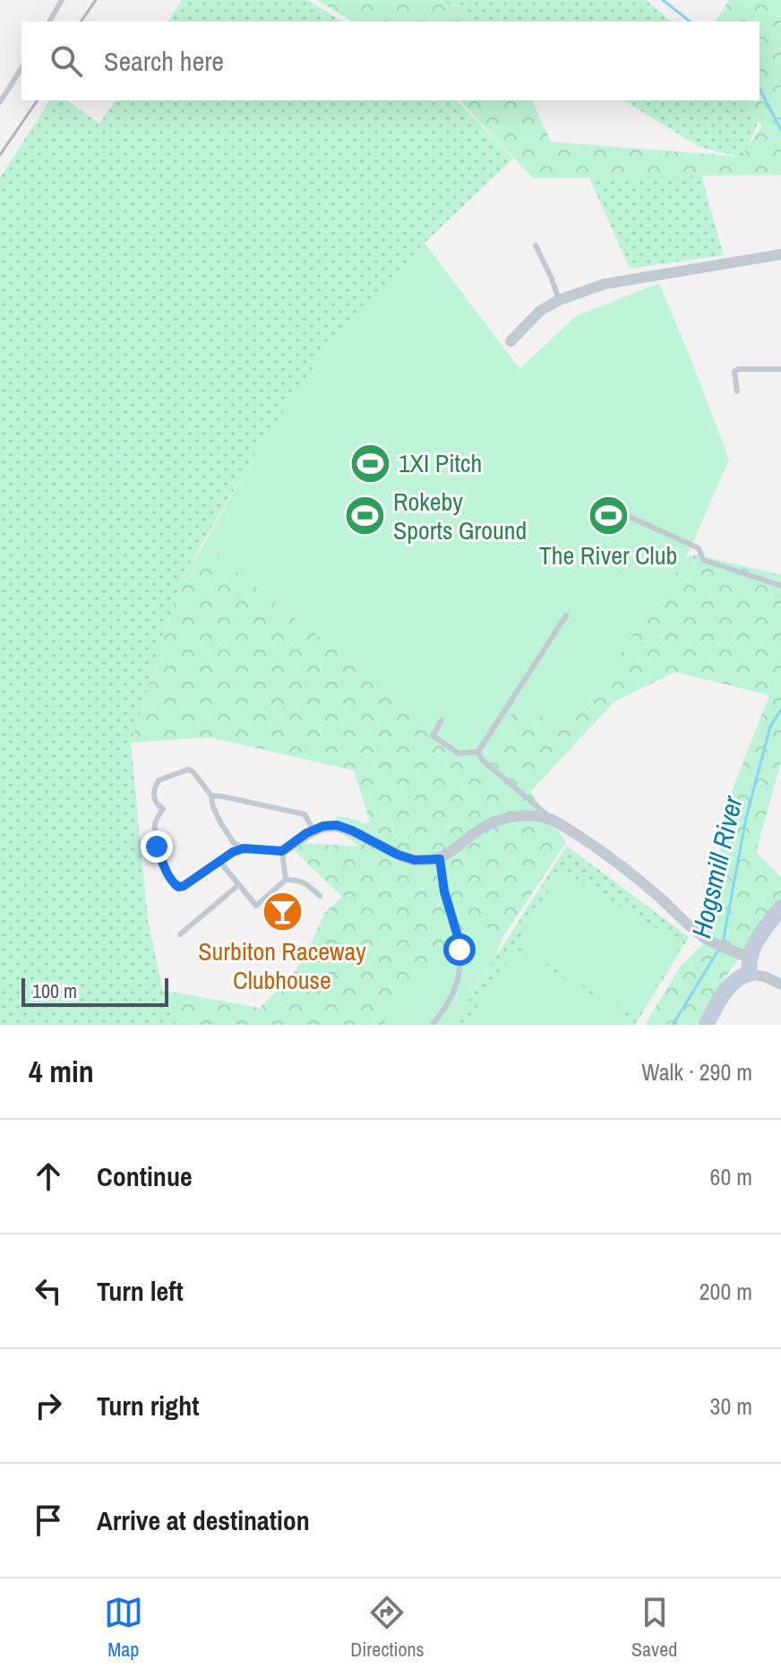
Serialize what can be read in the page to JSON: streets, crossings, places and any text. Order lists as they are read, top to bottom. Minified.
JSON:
{"water":["Hogsmill River"],"places":{"sports":["1XI Pitch","Rokeby Sports Ground","The River Club"],"bar":["Surbiton Raceway Clubhouse"]},"scale_bar":"100 m","page":{"search":"Search here","scale":"100 m","heading":["4 min","Walk · 290 m"],"list":[["Continue","60 m"],["Turn left","200 m"],["Turn right","30 m"],"Arrive at destination"],"nav":["Map","Directions","Saved"]}}
